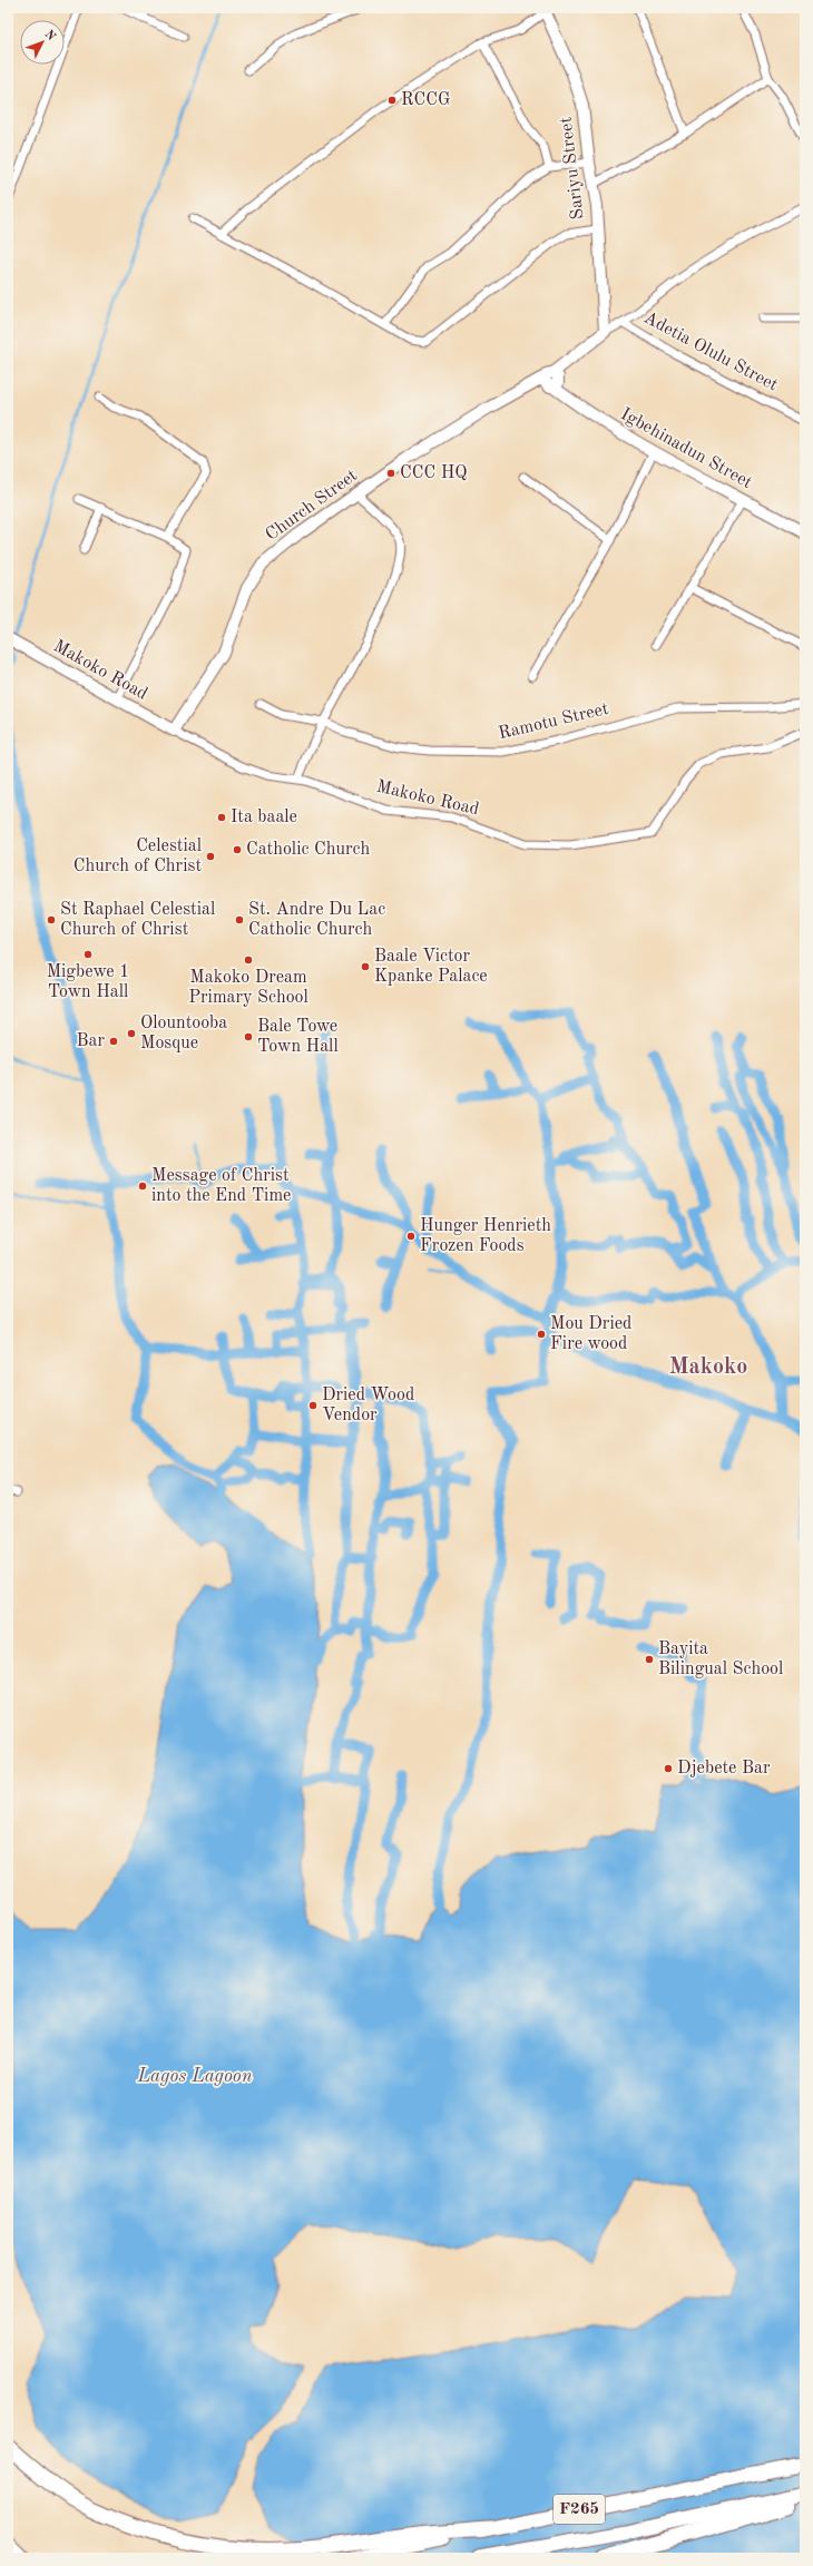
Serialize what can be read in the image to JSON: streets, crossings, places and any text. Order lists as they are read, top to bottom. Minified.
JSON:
{"streets":{"highway":["F265"],"street":["Sariyu Street","Adetia Olulu Street","Igbehinadun Street","Church Street","Makoko Road","Ramotu Street"]},"crossings":[["Sariyu Street","Church Street"],["Igbehinadun Street","Church Street"],["Church Street","Makoko Road"]],"districts":["Makoko"],"water":["Lagos Lagoon"],"places":["RCCG","CCC HQ","Ita baale","Catholic Church","Celestial Church of Christ","St Raphael Celestial Church of Christ","St. Andre Du Lac Catholic Church","Migbewe 1 Town Hall","Makoko Dream Primary School","Baale Victor Kpanke Palace","Olountooba Mosque","Bale Towe Town Hall","Bar","Message of Christ into the End Time","Hunger Henrieth Frozen Foods","Mou Dried Fire wood","Dried Wood Vendor","Bayita Bilingual School","Djebete Bar"],"north":"top right"}
